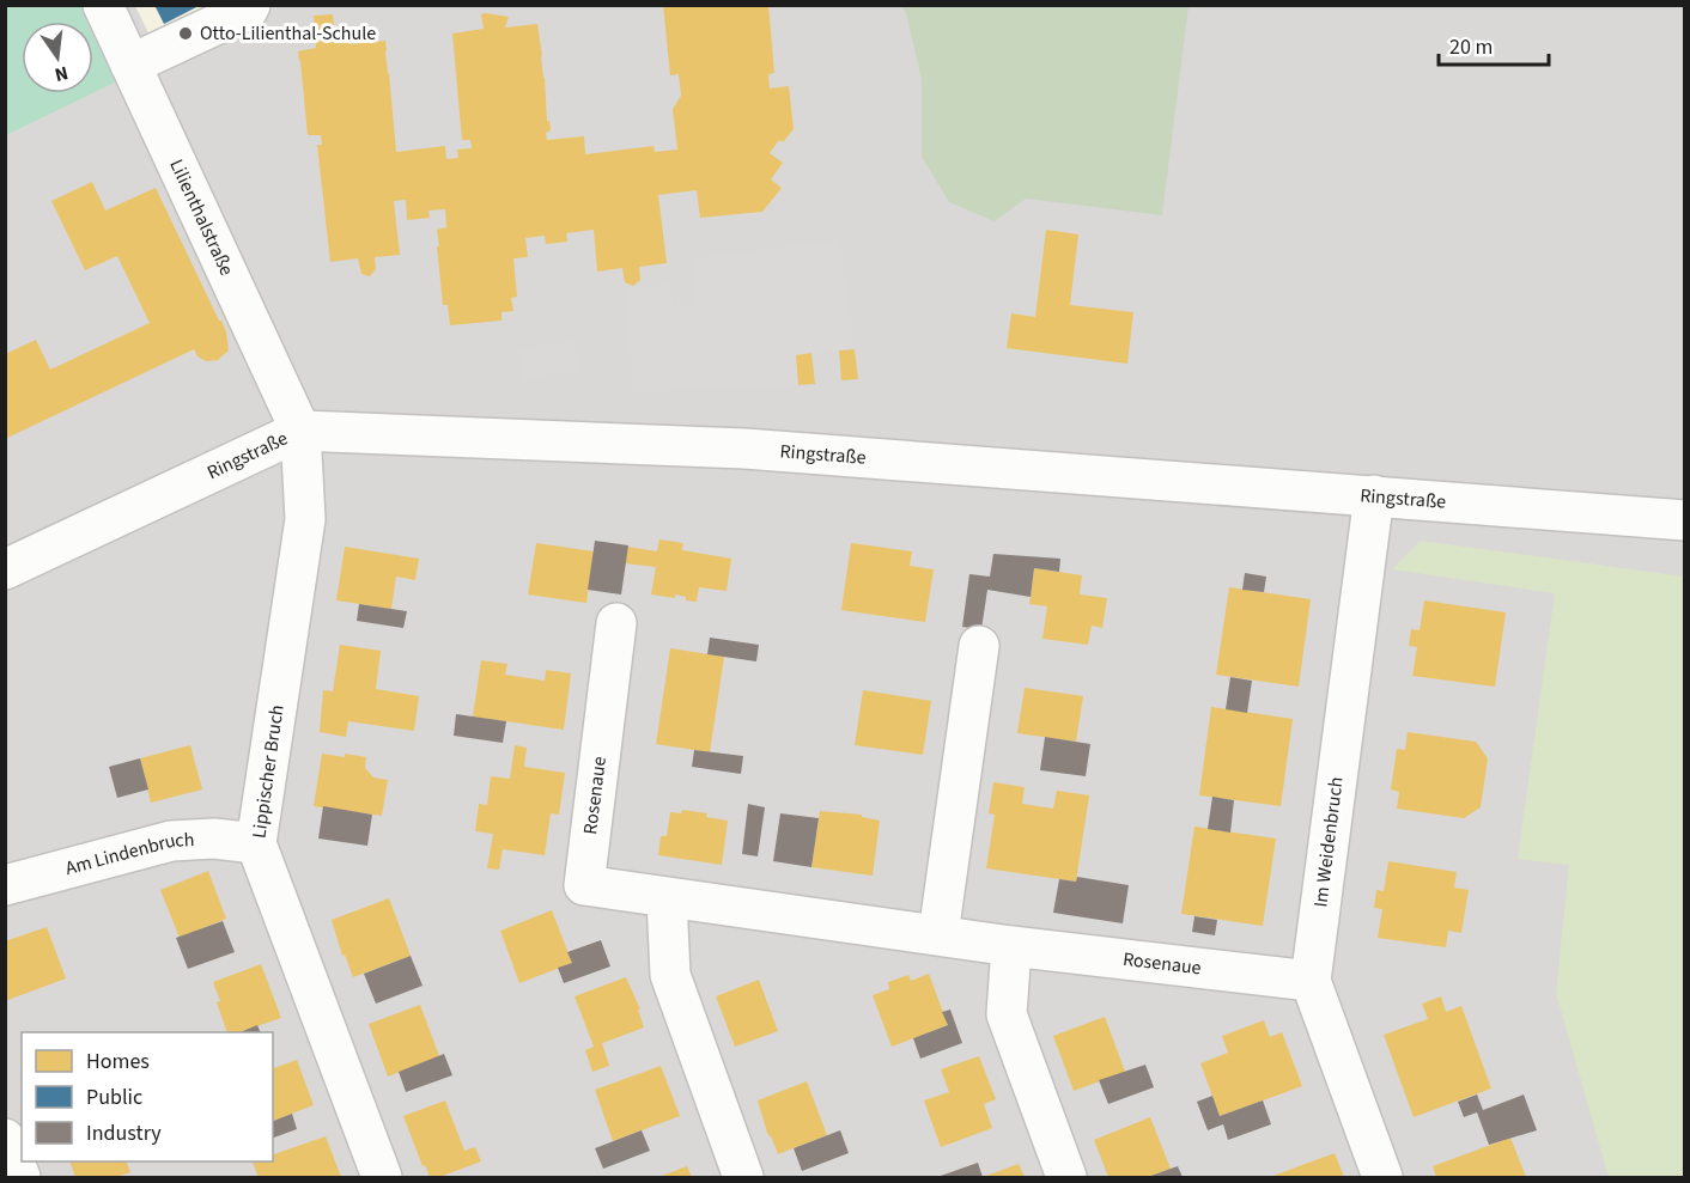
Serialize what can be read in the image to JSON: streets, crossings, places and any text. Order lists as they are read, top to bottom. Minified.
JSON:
{"streets":{"street":["Lilienthalstraße","Ringstraße","Lippischer Bruch","Rosenaue","Im Weidenbruch","Am Lindenbruch"]},"crossings":[["Lilienthalstraße","Ringstraße"],["Lilienthalstraße","Lippischer Bruch"],["Ringstraße","Lippischer Bruch"],["Ringstraße","Im Weidenbruch"],["Lippischer Bruch","Am Lindenbruch"],["Rosenaue","Im Weidenbruch"]],"places":["Otto-Lilienthal-Schule"],"legend":["Homes","Public","Industry"],"scale_bar":"20 m","north":"bottom"}
